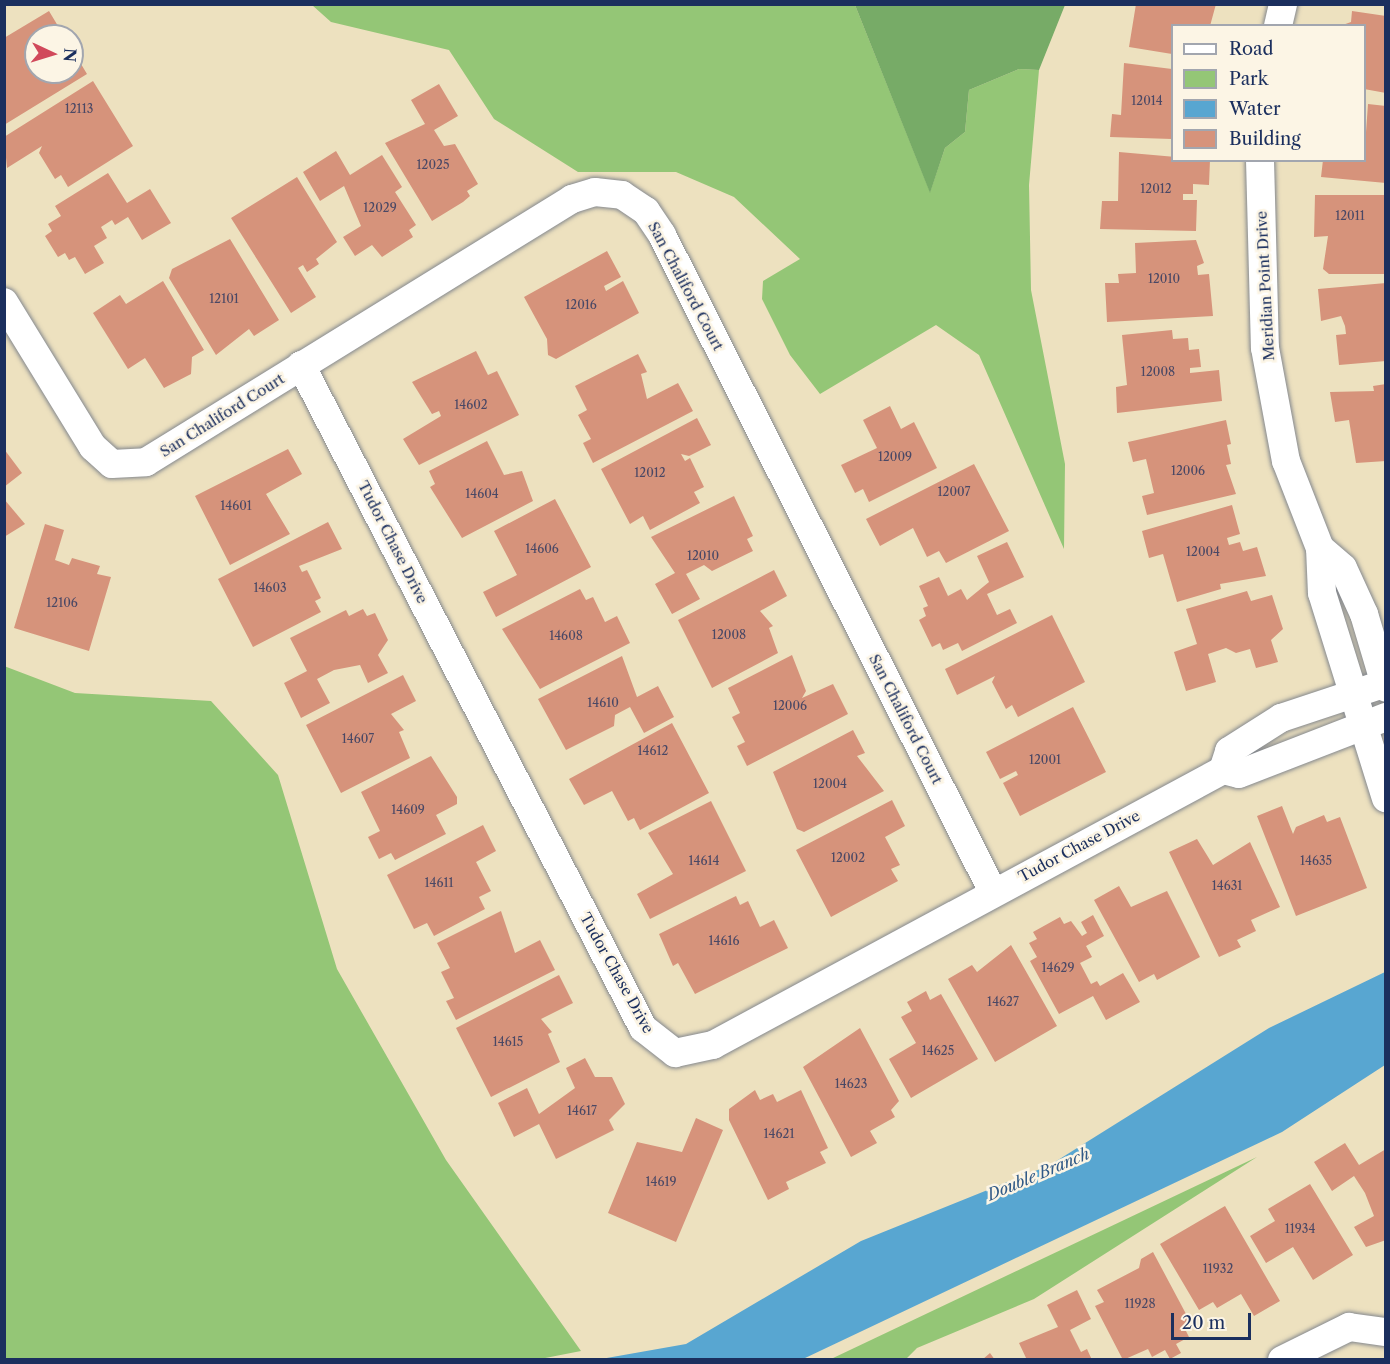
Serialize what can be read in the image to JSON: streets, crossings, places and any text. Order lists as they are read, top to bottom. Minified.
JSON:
{"streets":{"street":["San Chaliford Court","Meridian Point Drive","Tudor Chase Drive"]},"crossings":[["San Chaliford Court","Tudor Chase Drive"],["Meridian Point Drive","Tudor Chase Drive"]],"water":["Double Branch"],"house_numbers":["12014","12113","12025","12012","12029","12011","12010","12101","12016","12008","14602","12009","12006","12012","12007","14604","14601","14606","12004","12010","14603","12106","12008","14608","14610","12006","14607","14612","12001","12004","14609","12002","14614","14635","14611","14631","14616","14629","14627","14615","14625","14623","14617","14621","14619","11934","11932","11928"],"legend":["Road","Park","Water","Building"],"scale_bar":"20 m","north":"right"}
